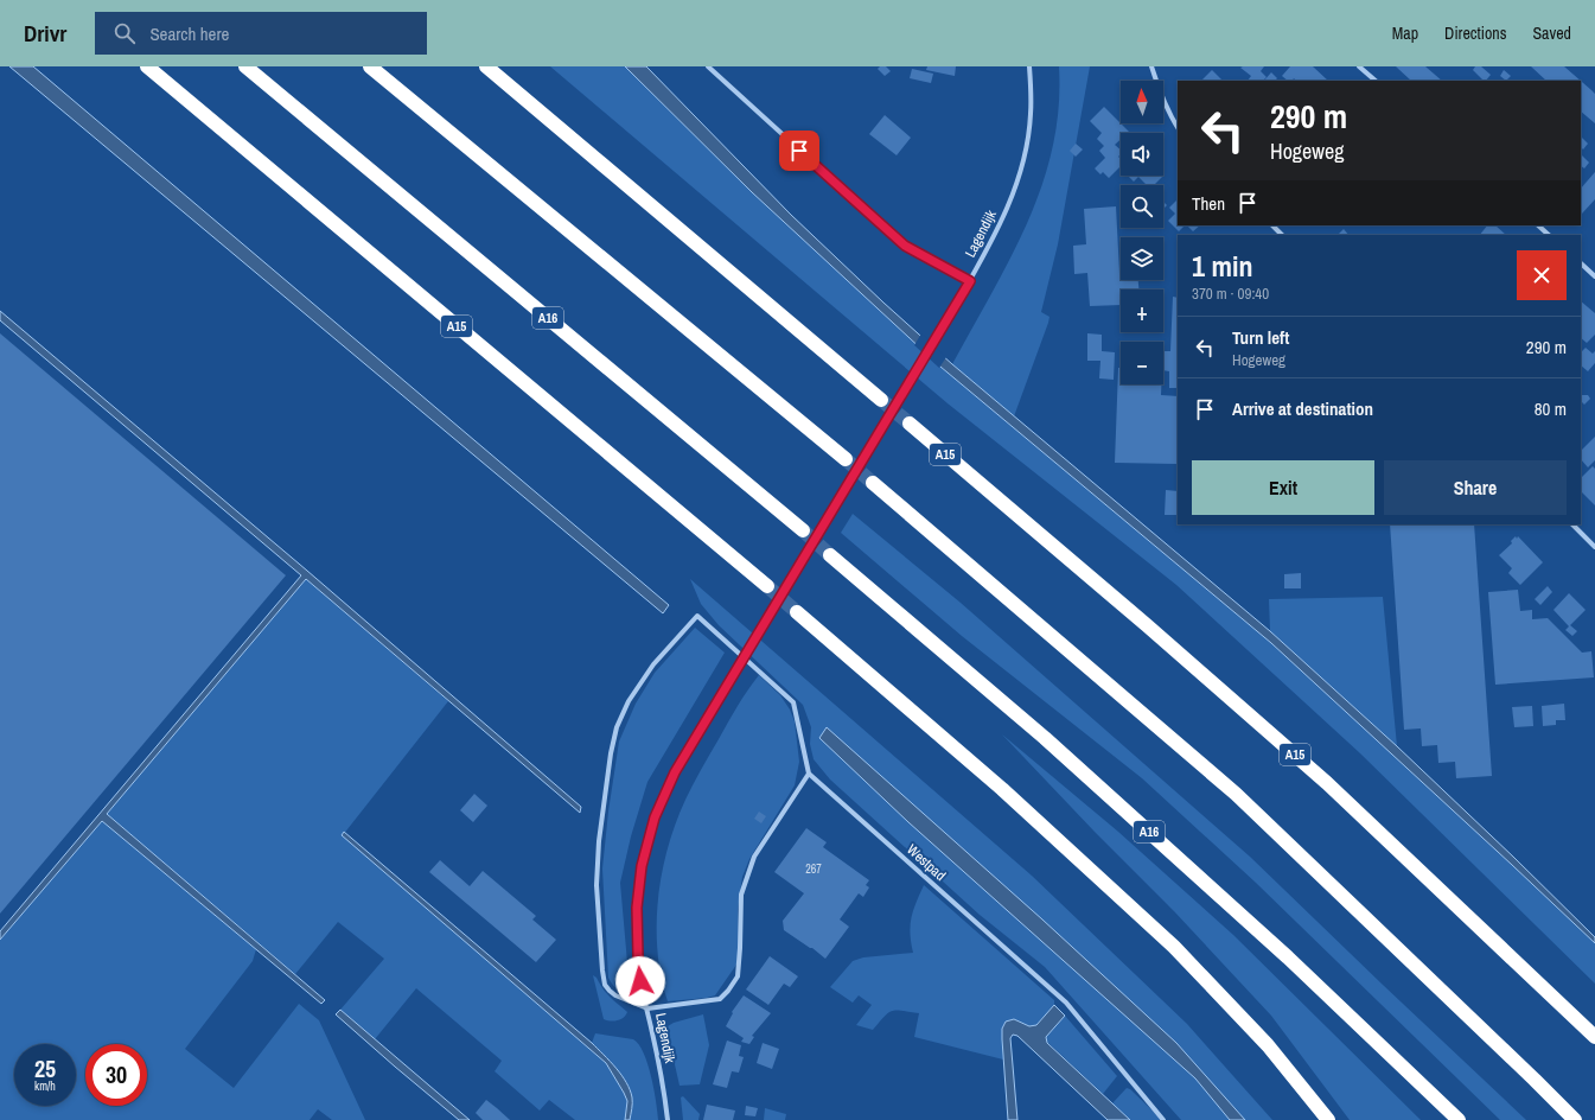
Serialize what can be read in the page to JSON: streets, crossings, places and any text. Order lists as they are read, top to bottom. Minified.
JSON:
{"streets":{"highway":["A16","A15"],"street":["Lagendijk","Westpad"]},"house_numbers":["267"],"north":"top","page":{"header":"Drivr","search":"Search here","nav":["Map","Directions","Saved"],"map_buttons":["+","−"],"turn":["290 m","Hogeweg"],"then":"Then","heading":["1 min","370 m · 09:40"],"list":[{"name":"Turn left","note":"Hogeweg","value":"290 m"},{"name":"Arrive at destination","value":"80 m"}],"buttons":["Exit","Share"],"speed":"25 km/h","limit":"30"}}
